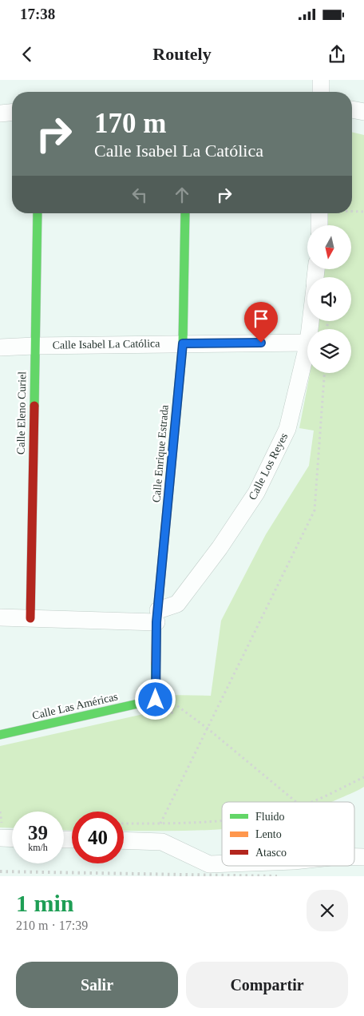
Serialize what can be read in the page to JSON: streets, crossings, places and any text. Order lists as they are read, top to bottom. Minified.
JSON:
{"streets":{"street":["Calle Isabel La Católica","Calle Eleno Curiel","Calle Enrique Estrada","Calle Los Reyes","Calle Las Américas"]},"crossings":[["Calle Isabel La Católica","Calle Eleno Curiel"],["Calle Isabel La Católica","Calle Enrique Estrada"],["Calle Enrique Estrada","Calle Los Reyes"],["Calle Enrique Estrada","Calle Las Américas"]],"legend":["Fluido","Lento","Atasco"],"north":"bottom","page":{"status":"17:38","header":"Routely","turn":["170 m","Calle Isabel La Católica"],"speed":"39 km/h","limit":"40","heading":["1 min","210 m · 17:39"],"buttons":["Salir","Compartir"]}}
